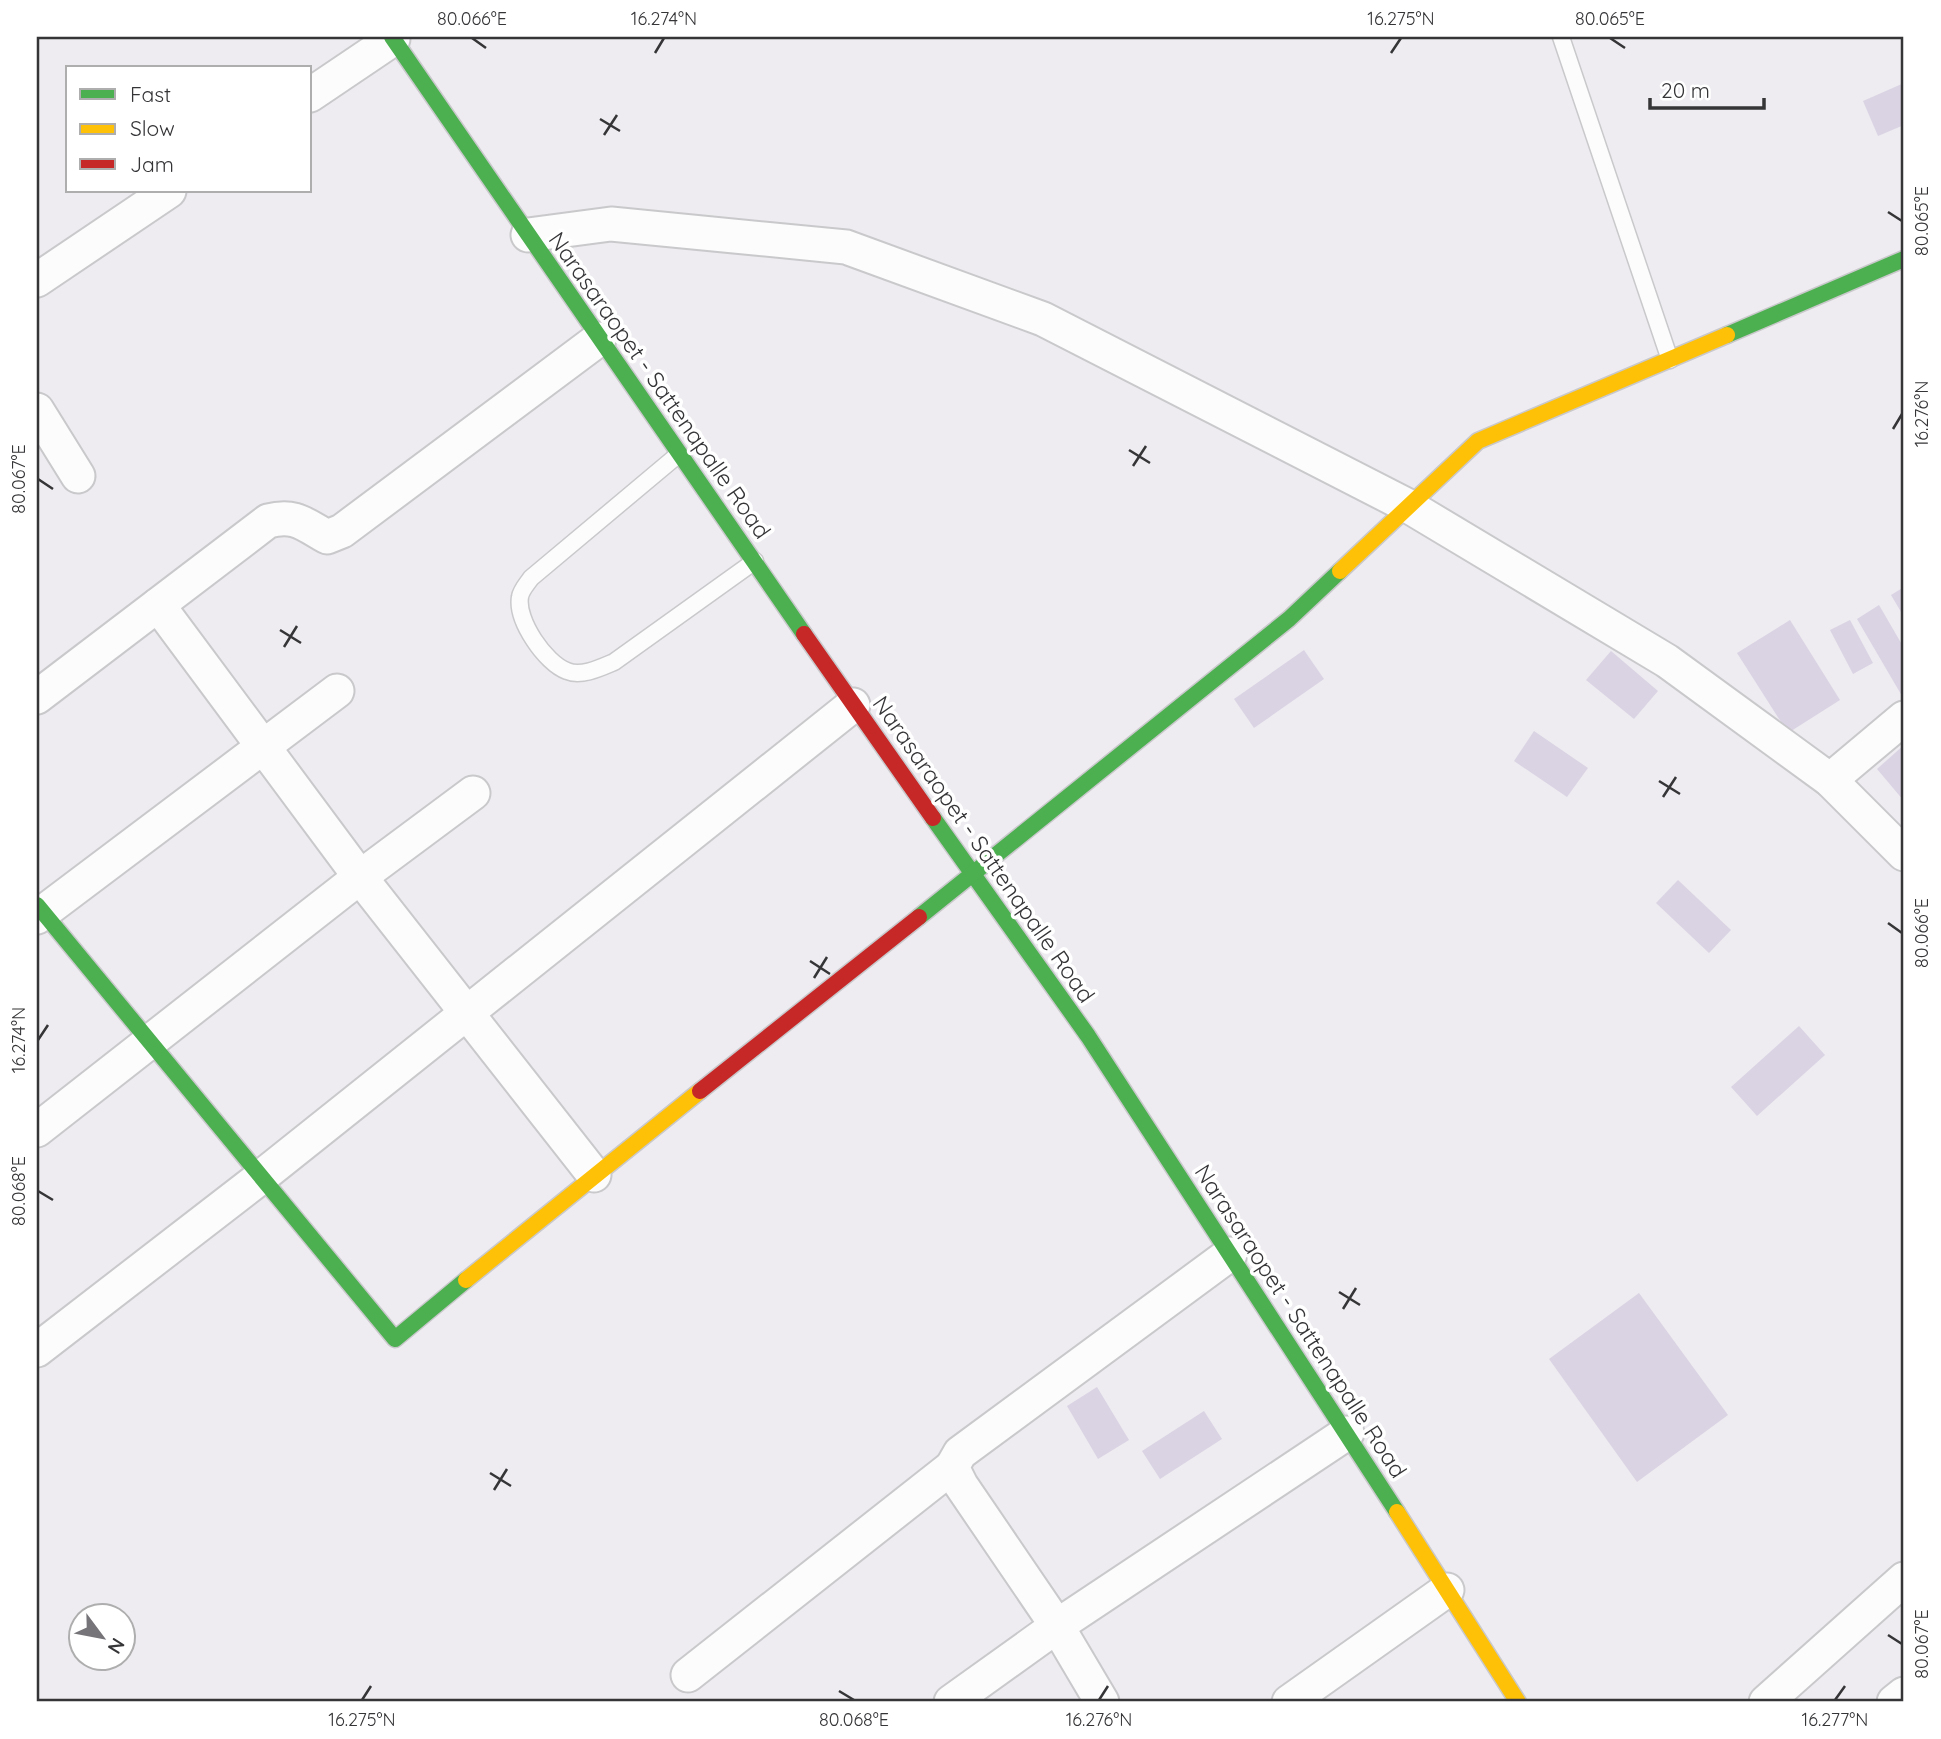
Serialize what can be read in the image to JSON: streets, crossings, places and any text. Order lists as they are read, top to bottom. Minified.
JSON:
{"streets":{"street":["Narasaraopet - Sattenapalle Road"]},"legend":["Fast","Slow","Jam"],"scale_bar":"20 m","north":"bottom right","coordinates":["80.066°E","16.274°N","16.275°N","80.065°E","16.276°N","80.067°E","80.068°E","16.277°N"]}
